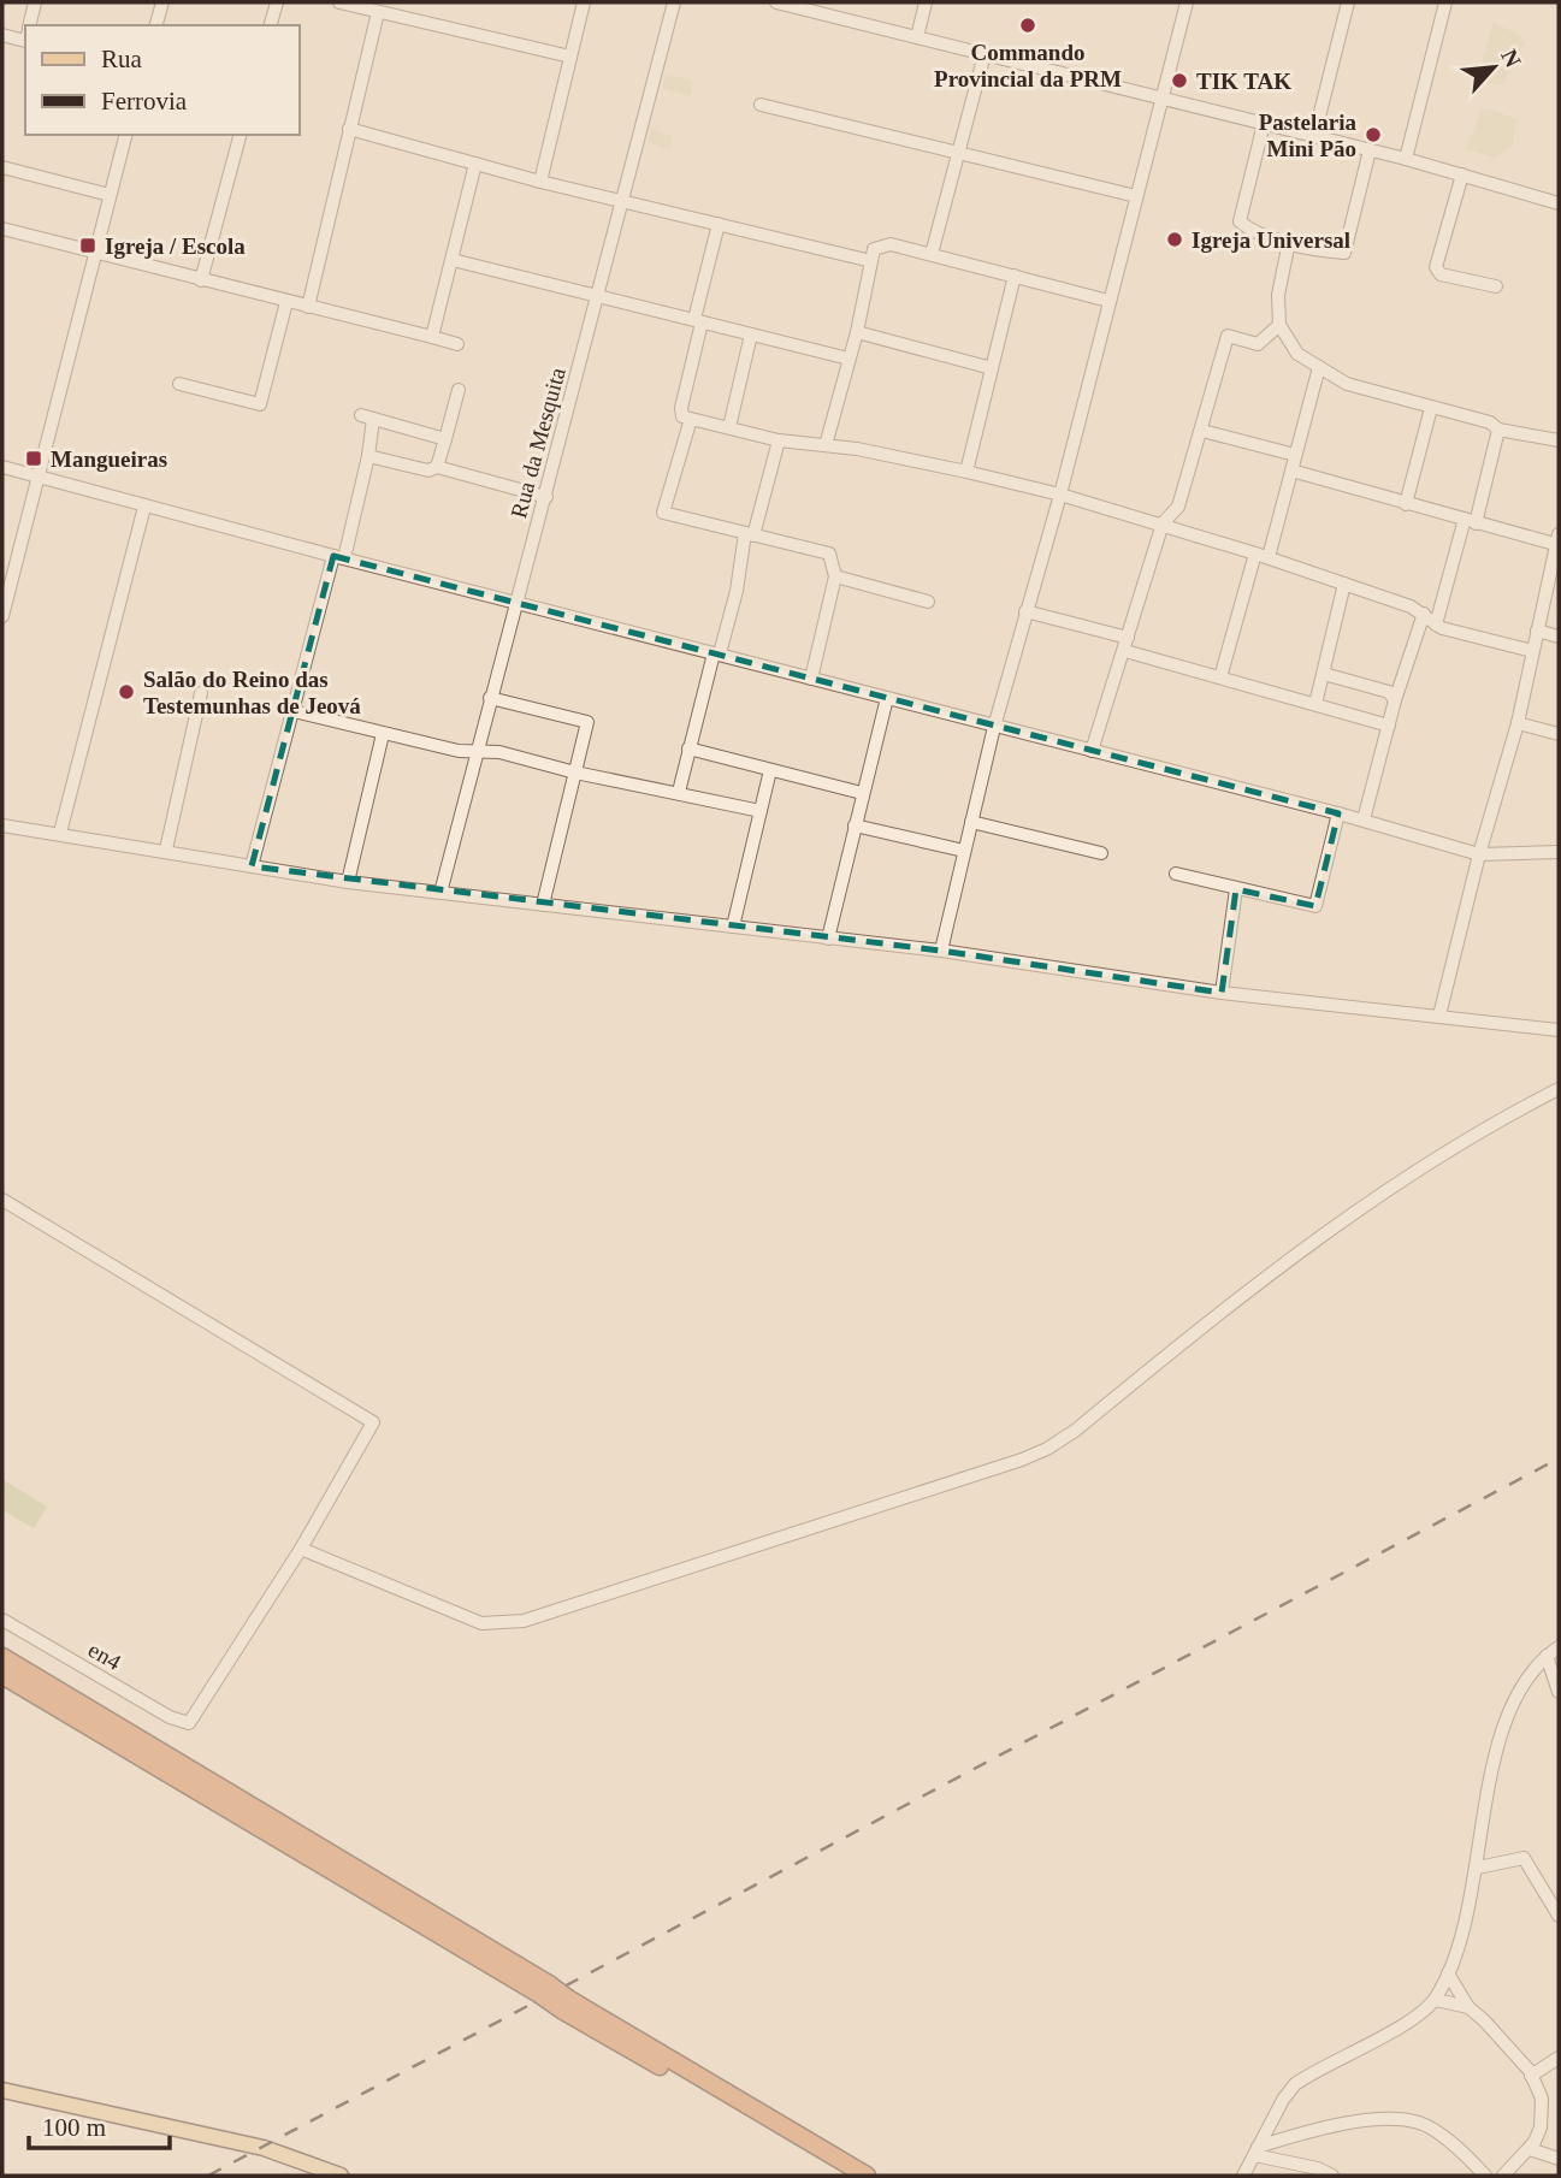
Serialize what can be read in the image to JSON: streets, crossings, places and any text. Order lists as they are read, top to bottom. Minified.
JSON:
{"streets":{"street":["Rua da Mesquita","en4"]},"places":{"other":["Commando Provincial da PRM","TIK TAK","Pastelaria Mini Pão","Igreja Universal","Salão do Reino das Testemunhas de Jeová"],"transit":["Igreja / Escola","Mangueiras"]},"legend":["Rua","Ferrovia"],"scale_bar":"100 m","north":"top right"}
